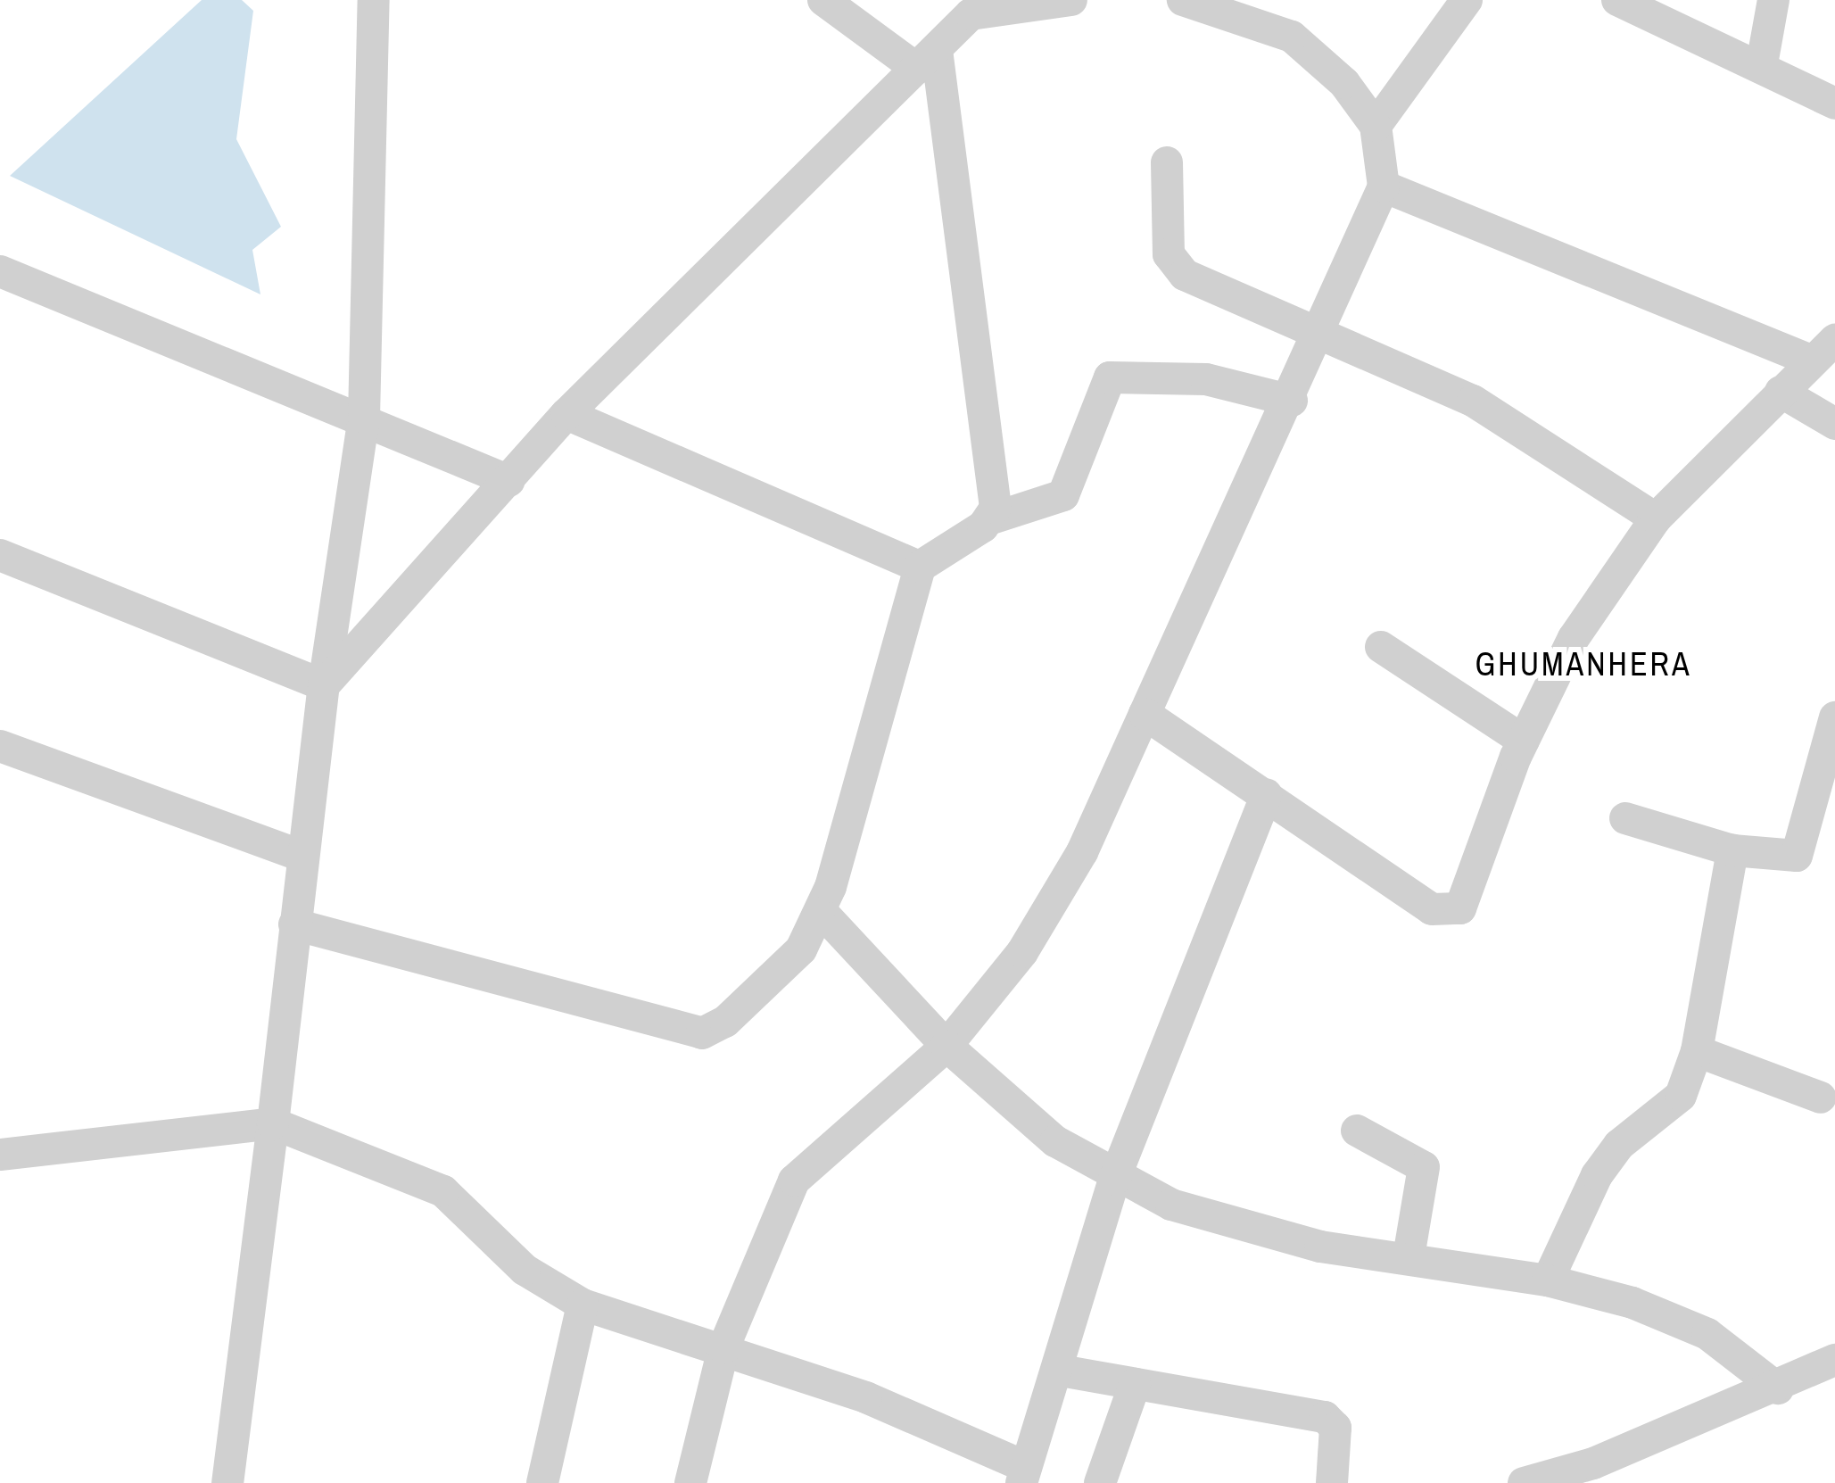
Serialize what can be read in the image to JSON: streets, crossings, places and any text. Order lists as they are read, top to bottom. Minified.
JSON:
{"districts":["GHUMANHERA"]}
